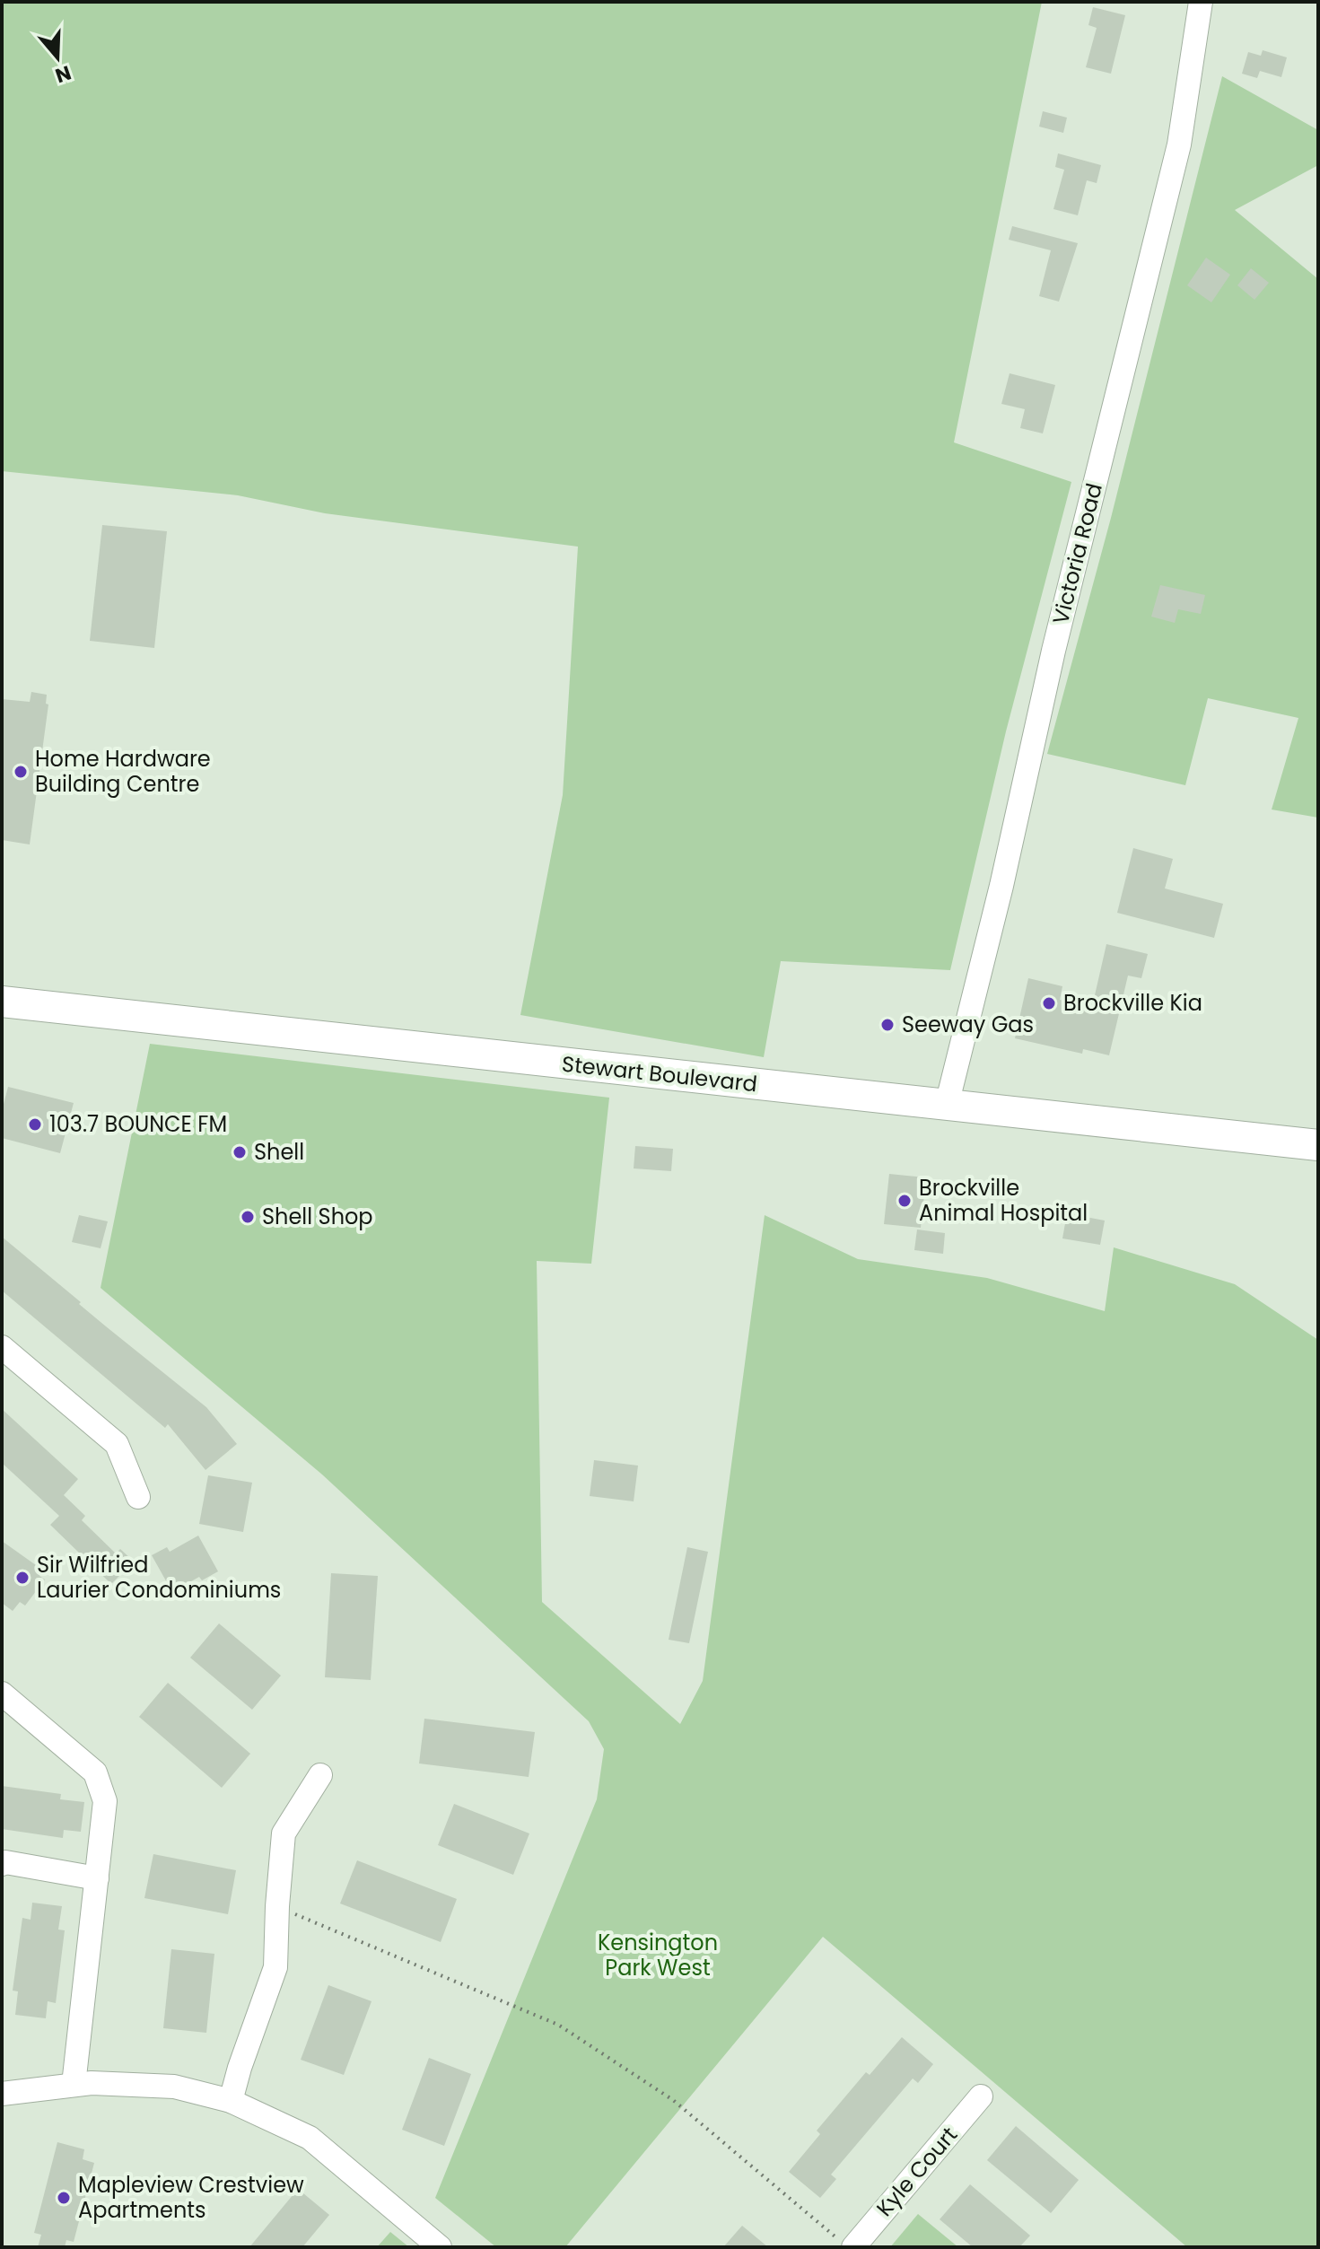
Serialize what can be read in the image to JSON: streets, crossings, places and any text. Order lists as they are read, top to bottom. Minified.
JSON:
{"streets":{"main road":["Stewart Boulevard"],"street":["Victoria Road","Kyle Court"]},"crossings":[["Victoria Road","Stewart Boulevard"]],"parks":["Kensington Park West"],"places":["Home Hardware Building Centre","Brockville Kia","Seeway Gas","103.7 BOUNCE FM","Shell","Brockville Animal Hospital","Shell Shop","Sir Wilfried Laurier Condominiums","Mapleview Crestview Apartments"],"north":"bottom"}
